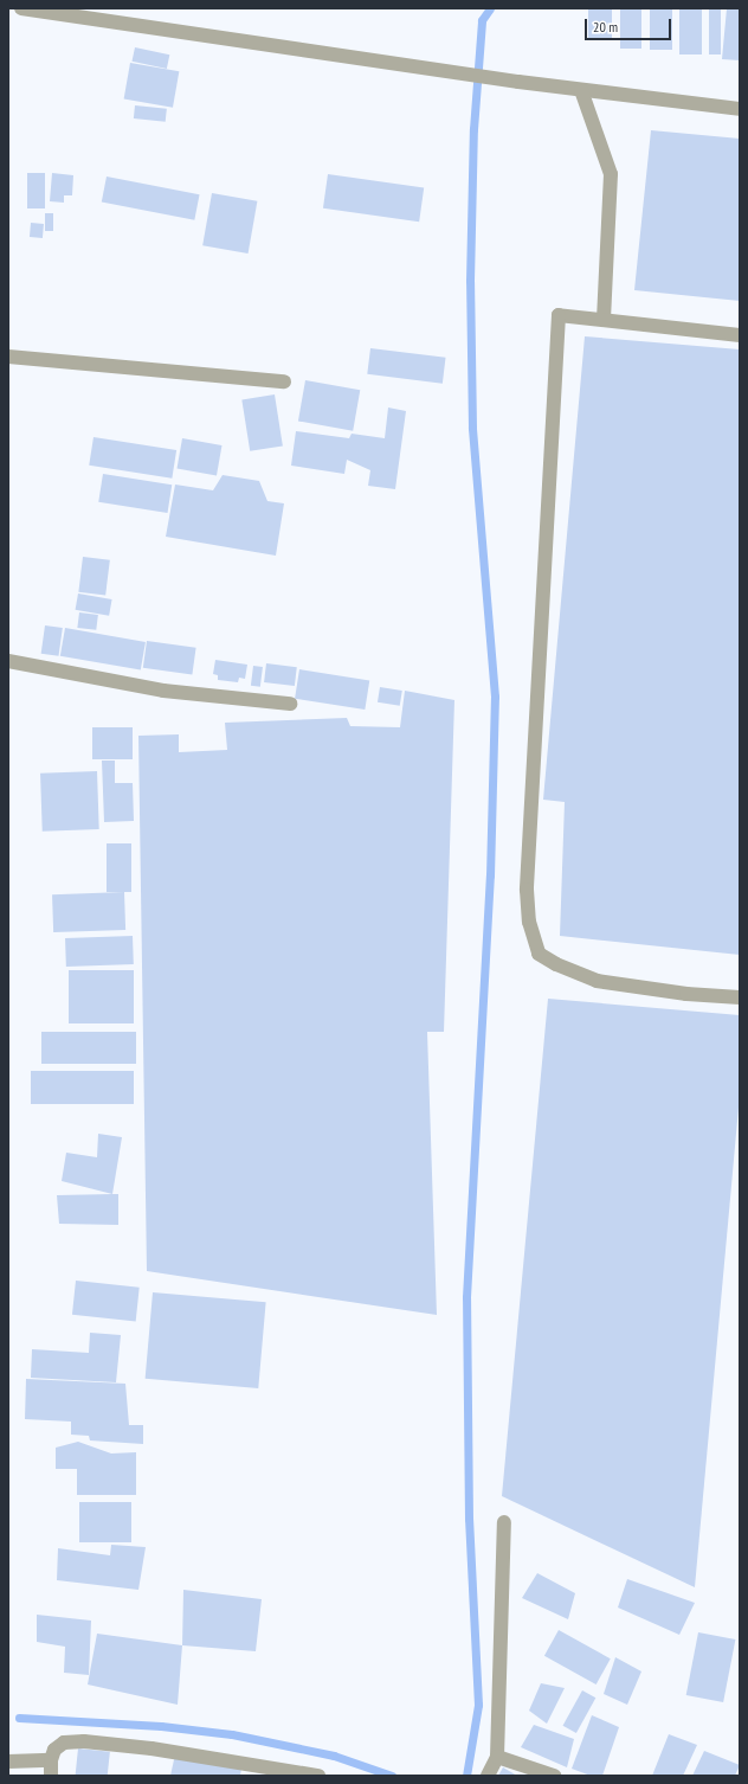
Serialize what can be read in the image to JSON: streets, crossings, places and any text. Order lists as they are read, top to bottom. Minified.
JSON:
{"scale_bar":"20 m"}
